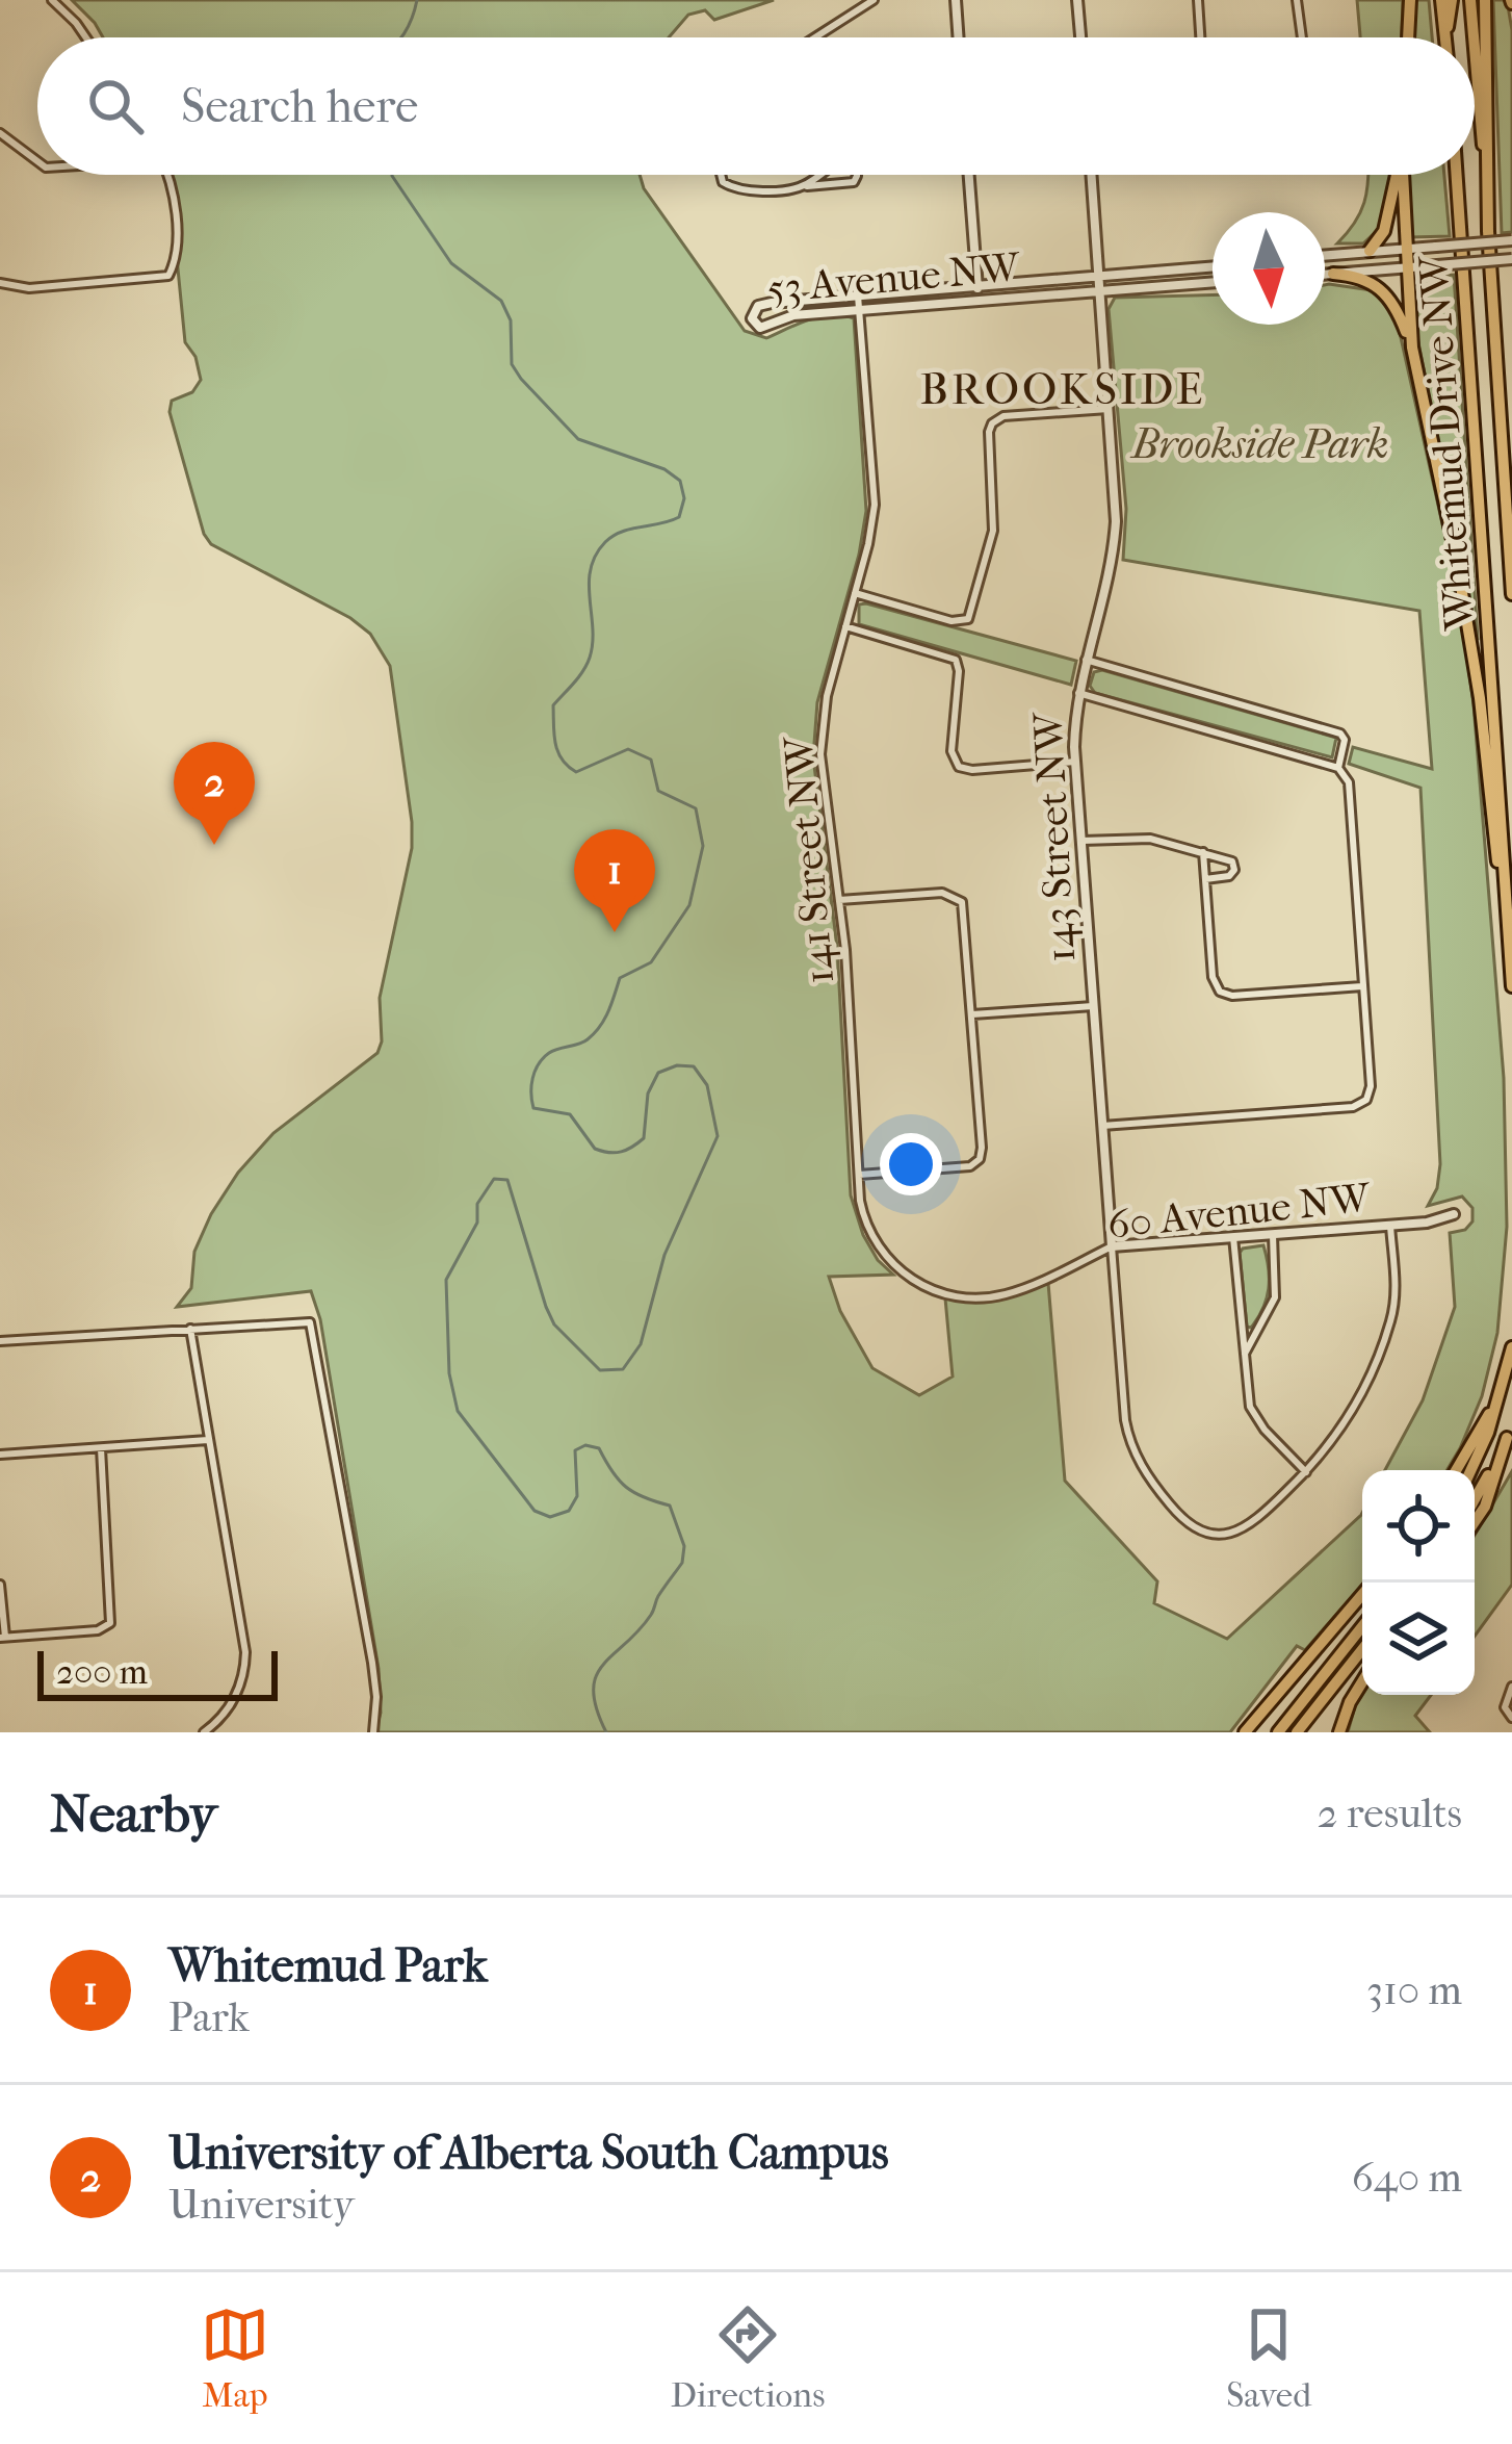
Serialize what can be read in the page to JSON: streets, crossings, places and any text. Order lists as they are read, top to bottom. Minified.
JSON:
{"streets":{"highway":["Whitemud Drive NW"],"street":["53 Avenue NW","143 Street NW","141 Street NW","60 Avenue NW"]},"crossings":[["53 Avenue NW","143 Street NW"],["53 Avenue NW","141 Street NW"],["143 Street NW","60 Avenue NW"],["141 Street NW","60 Avenue NW"]],"districts":["BROOKSIDE"],"parks":["Brookside Park"],"scale_bar":"200 m","north":"bottom","page":{"search":"Search here","pins":["2","1"],"scale":"200 m","heading":["Nearby","2 results"],"list":[{"mark":"1","name":"Whitemud Park","note":"Park","value":"310 m"},{"mark":"2","name":"University of Alberta South Campus","note":"University","value":"640 m"}],"nav":["Map","Directions","Saved"]}}
